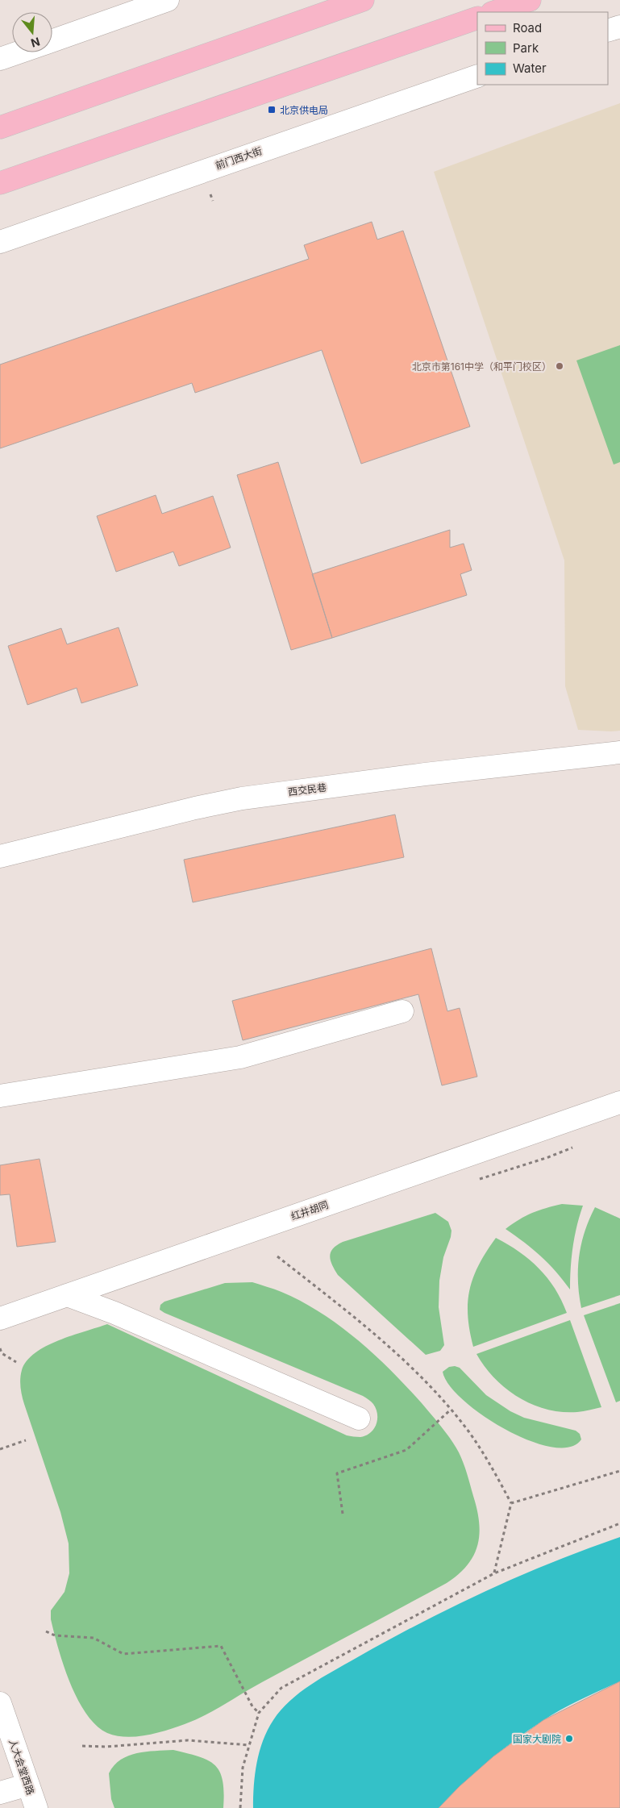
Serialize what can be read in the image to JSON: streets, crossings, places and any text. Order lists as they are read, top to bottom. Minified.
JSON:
{"streets":{"street":["前门西大街","西交民巷","红井胡同","人大会堂西路"]},"places":{"transit":["北京供电局"],"other":["北京市第161中学（和平门校区）","国家大剧院"]},"legend":["Road","Park","Water"],"north":"bottom"}
